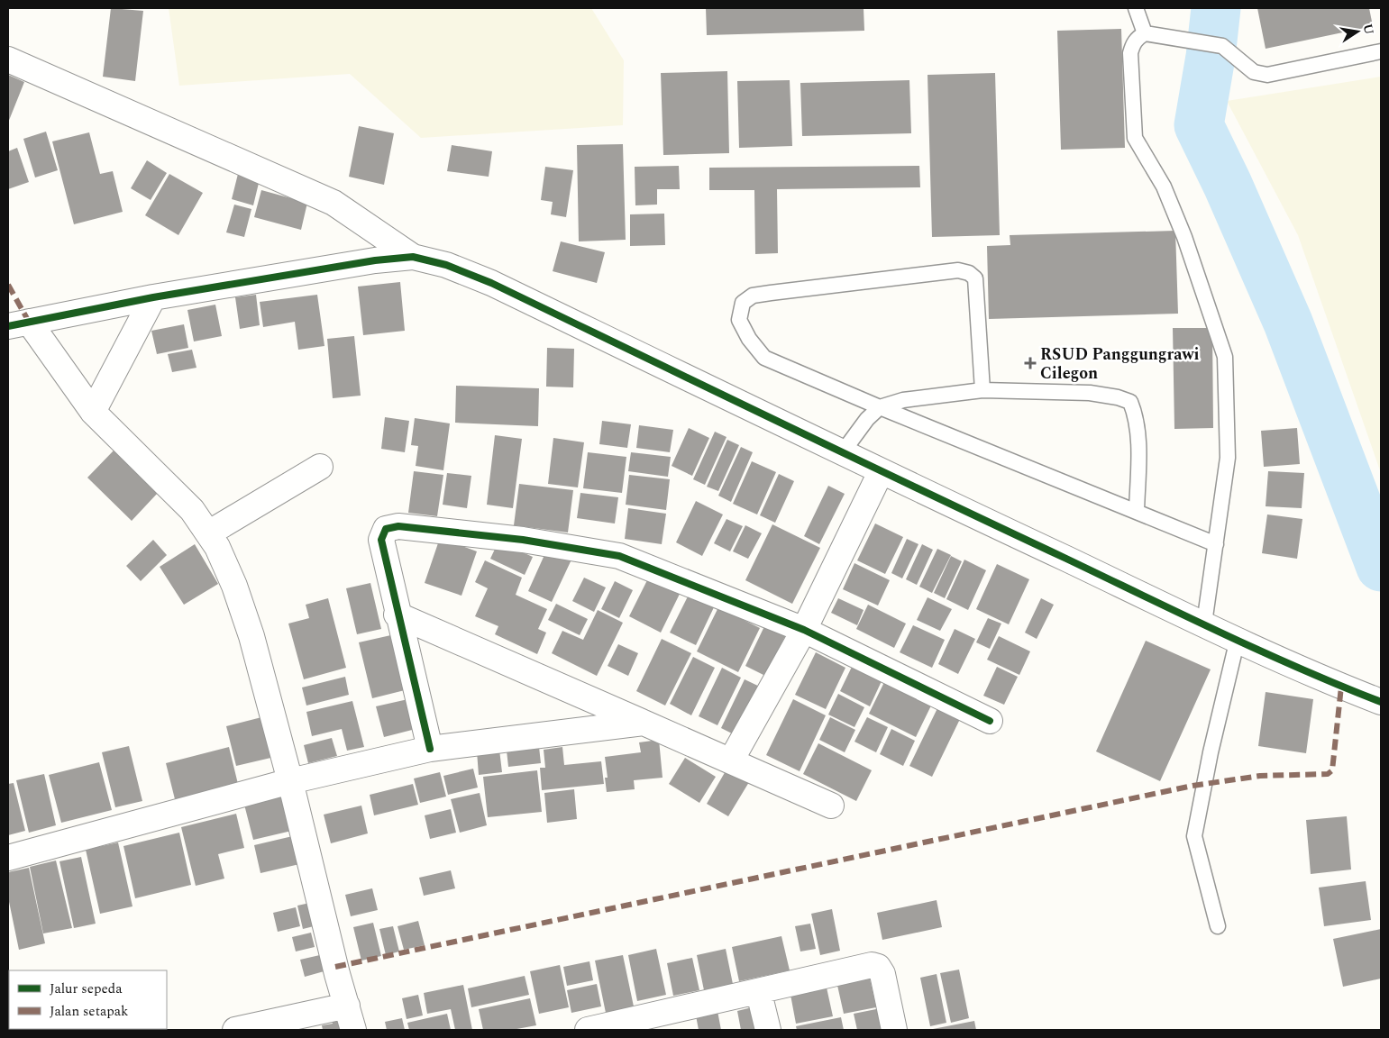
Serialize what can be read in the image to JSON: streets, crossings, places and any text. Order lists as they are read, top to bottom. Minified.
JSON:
{"places":{"health":["RSUD Panggungrawi Cilegon"]},"legend":["Jalur sepeda","Jalan setapak"],"north":"right"}
